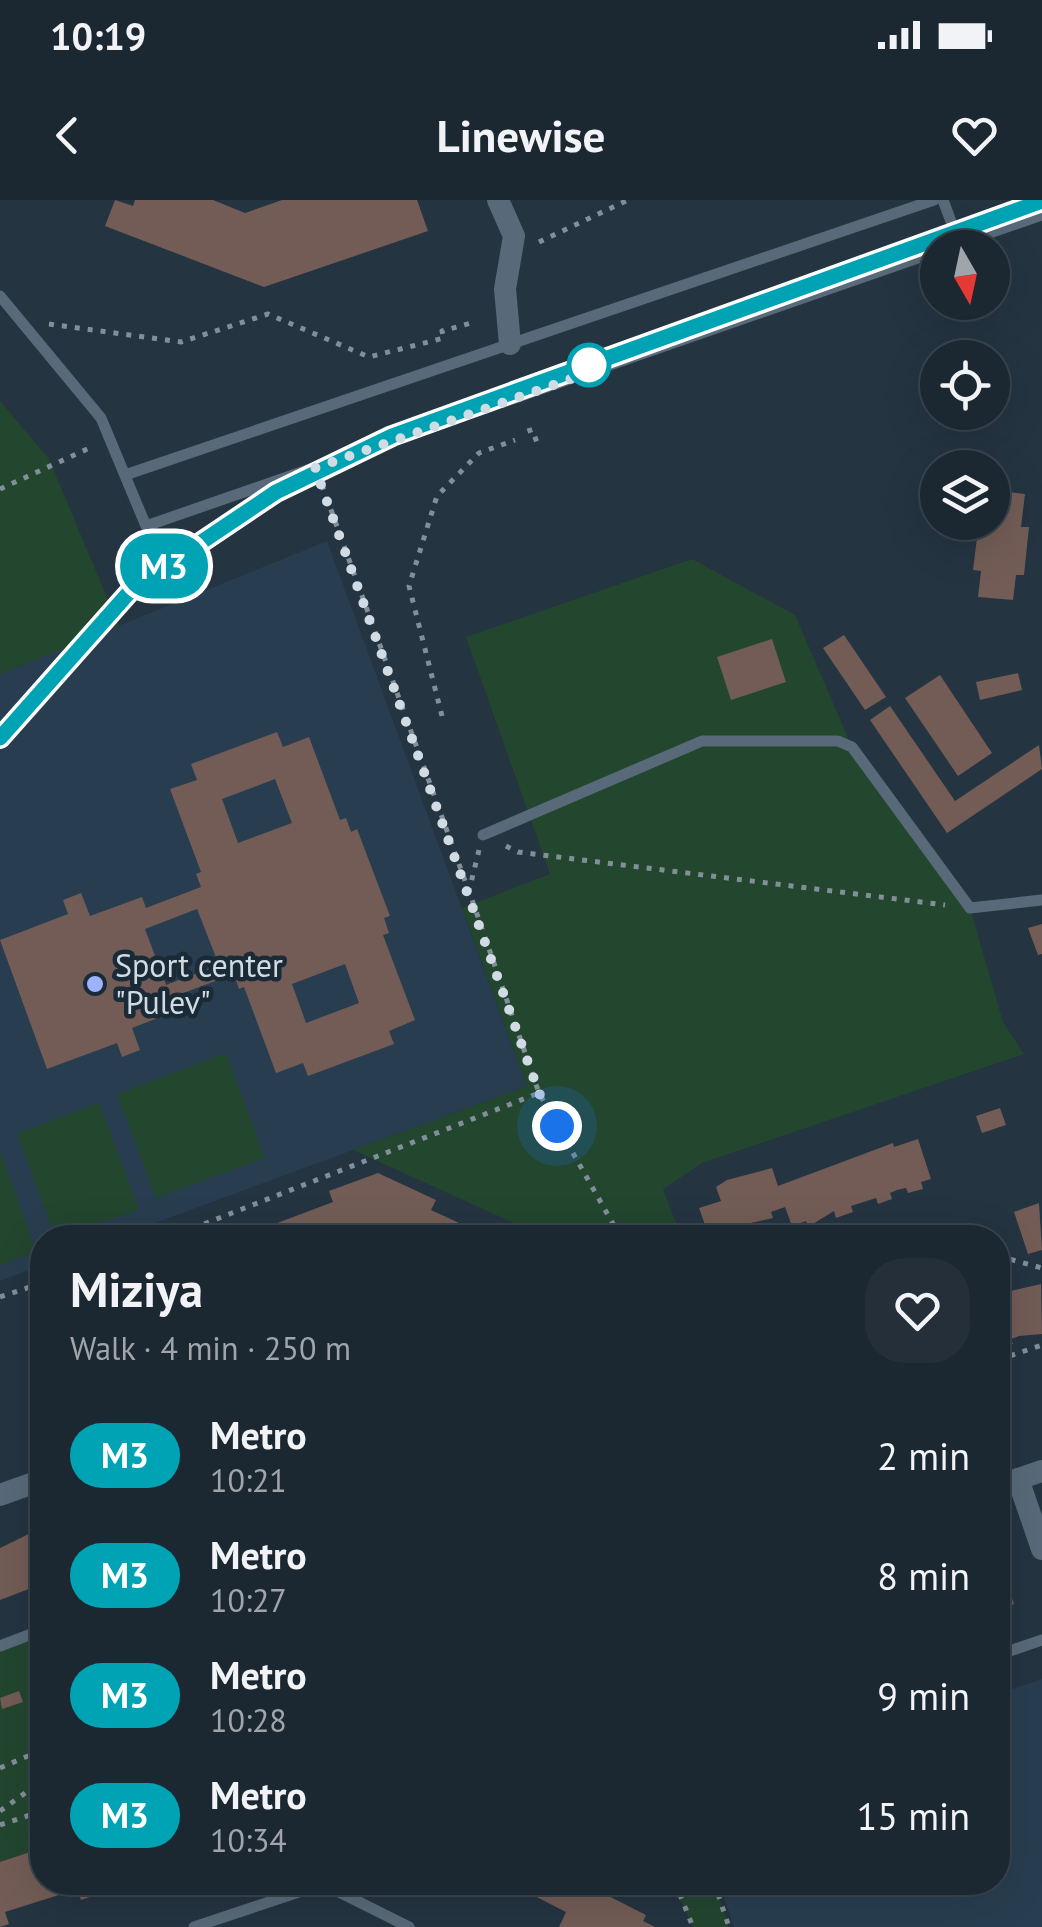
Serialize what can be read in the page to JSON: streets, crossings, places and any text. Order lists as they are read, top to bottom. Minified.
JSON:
{"places":["Sport center \"Pulev\""],"lines":["metro line M3"],"north":"bottom","page":{"status":"10:19","header":"Linewise","on_map":"M3","heading":["Miziya","Walk · 4 min · 250 m"],"list":[{"mark":"M3","name":"Metro","note":"10:21","value":"2 min"},{"mark":"M3","name":"Metro","note":"10:27","value":"8 min"},{"mark":"M3","name":"Metro","note":"10:28","value":"9 min"},{"mark":"M3","name":"Metro","note":"10:34","value":"15 min"}]}}
